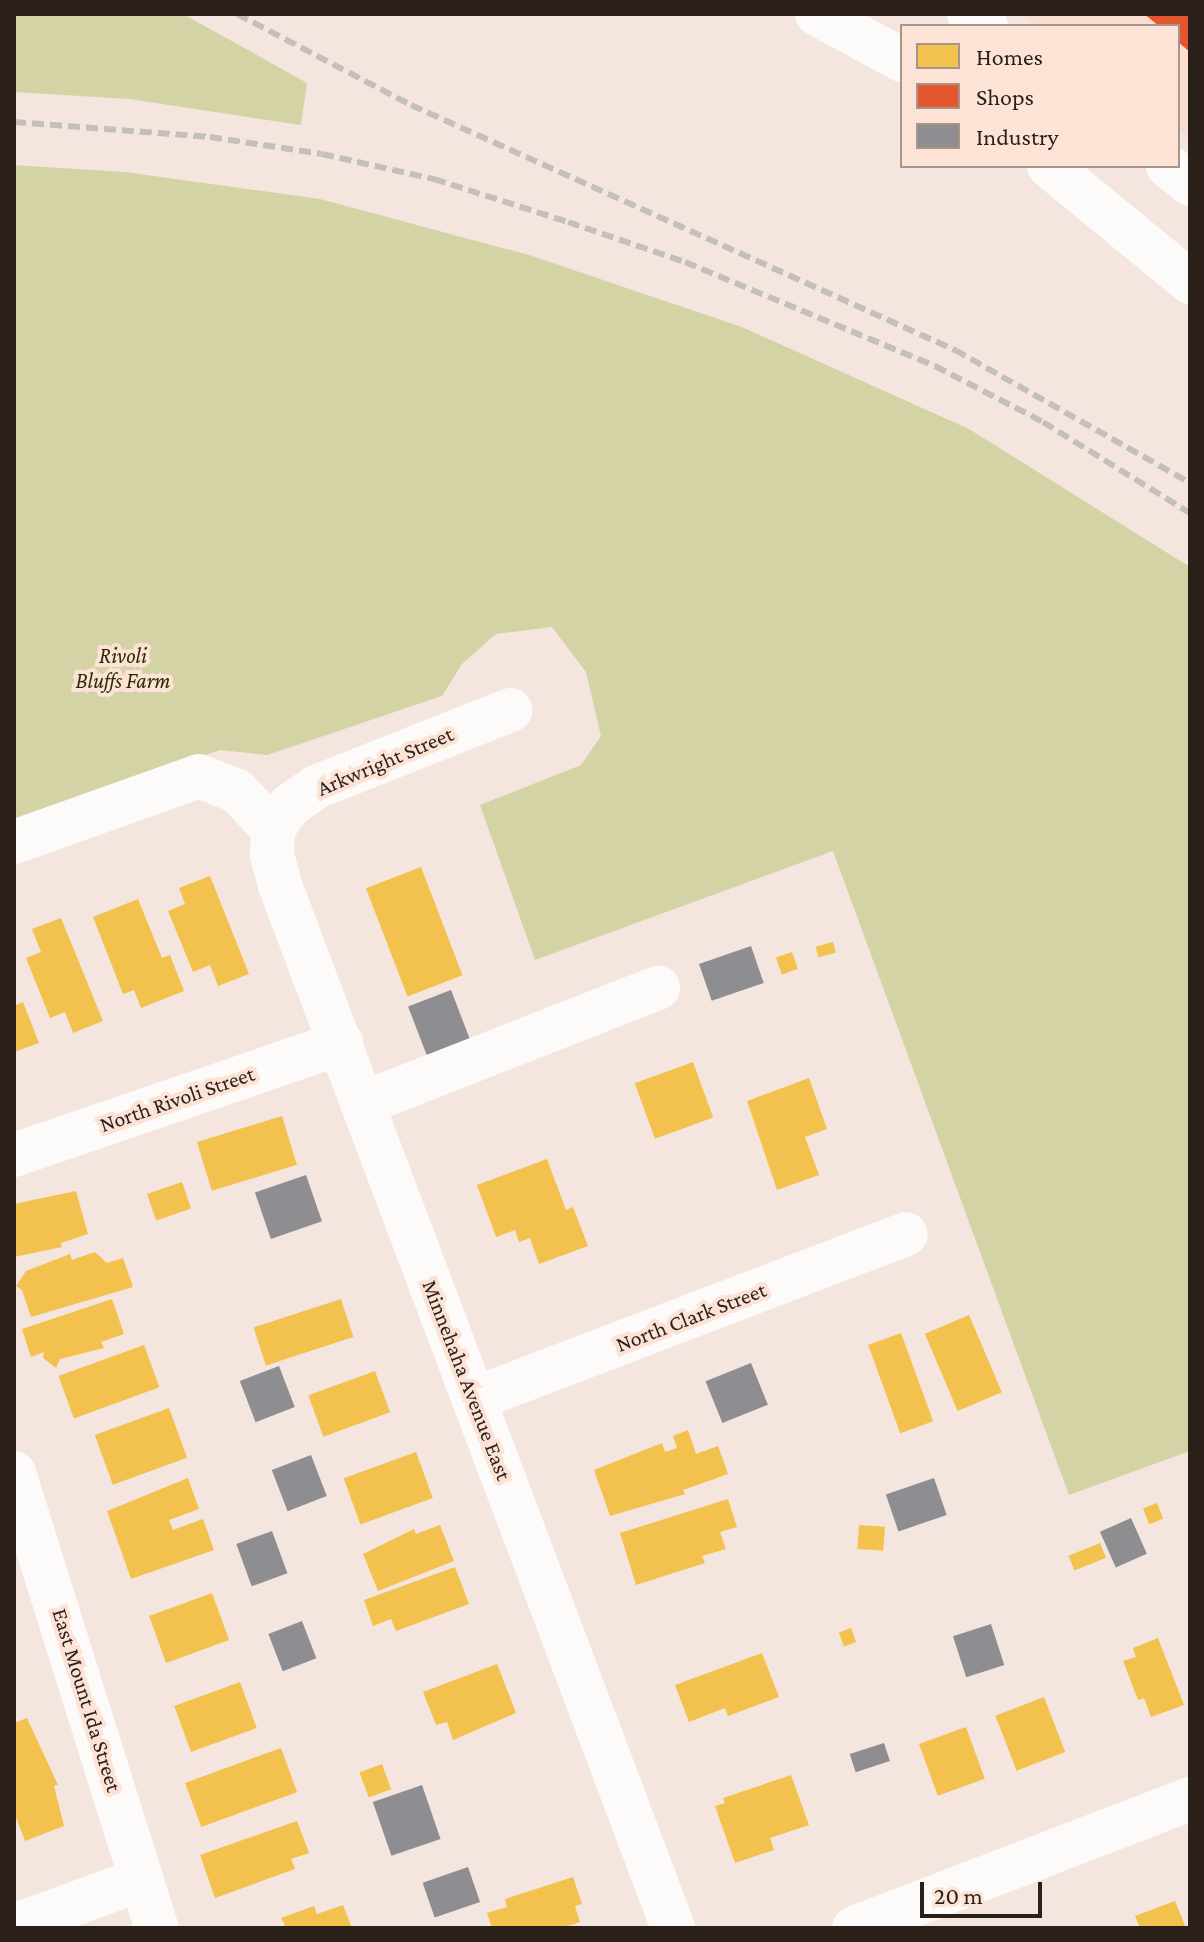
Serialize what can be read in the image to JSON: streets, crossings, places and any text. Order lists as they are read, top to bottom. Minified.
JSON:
{"streets":{"street":["Arkwright Street","North Rivoli Street","North Clark Street","Minnehaha Avenue East","East Mount Ida Street"]},"crossings":[["Arkwright Street","Minnehaha Avenue East"],["North Rivoli Street","Minnehaha Avenue East"],["North Clark Street","Minnehaha Avenue East"]],"parks":["Rivoli Bluffs Farm"],"legend":["Homes","Shops","Industry"],"scale_bar":"20 m"}
